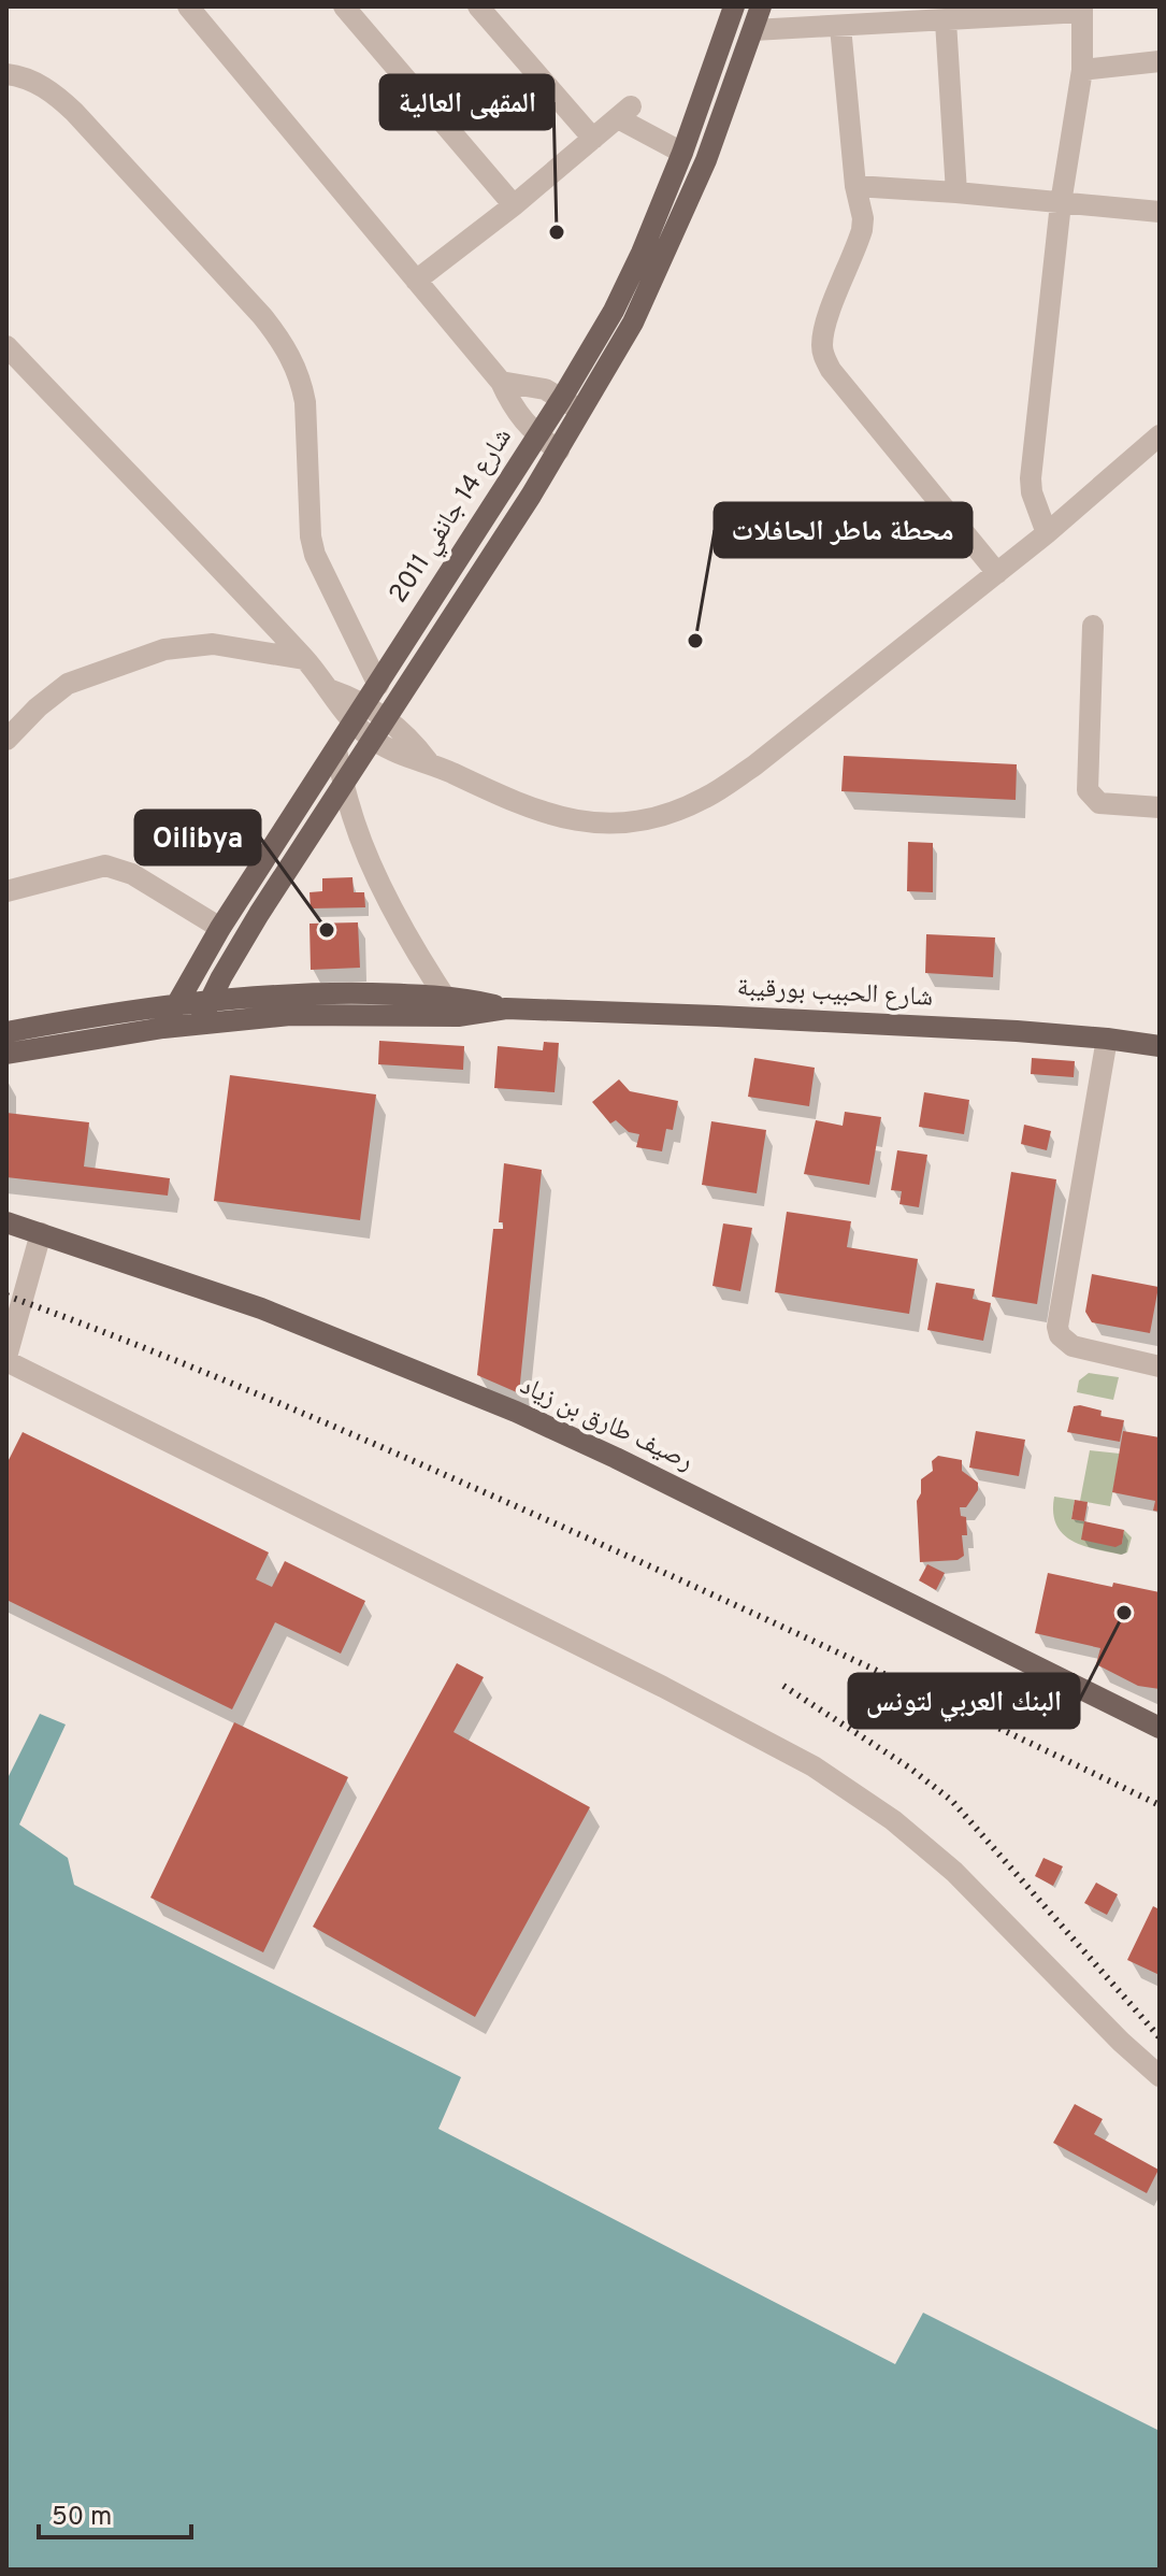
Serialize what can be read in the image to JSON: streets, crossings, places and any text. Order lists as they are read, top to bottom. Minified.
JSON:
{"streets":{"main road":["شارع 14 جانفي 2011","شارع الحبيب بورقيبة","رصيف طارق بن زياد"]},"crossings":[["شارع 14 جانفي 2011","شارع الحبيب بورقيبة"]],"places":["المقهى العالية","محطة ماطر الحافلات","Oilibya","البنك العربي لتونس"],"scale_bar":"50 m"}
